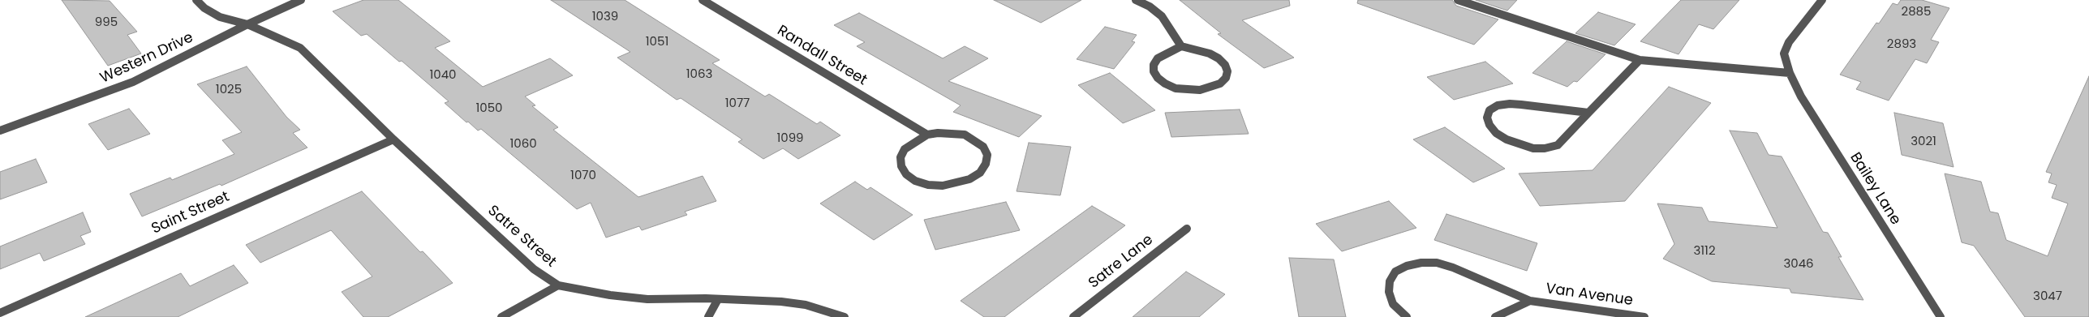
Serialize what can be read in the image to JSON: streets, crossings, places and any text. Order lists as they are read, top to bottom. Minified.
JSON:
{"streets":{"street":["Randall Street","Western Drive","Bailey Lane","Saint Street","Satre Street","Satre Lane","Van Avenue"]},"crossings":[["Western Drive","Satre Street"],["Saint Street","Satre Street"]],"house_numbers":["2885","1039","995","1051","2893","1063","1040","1025","1077","1050","1099","3021","1060","1070","3112","3046","3047"]}
